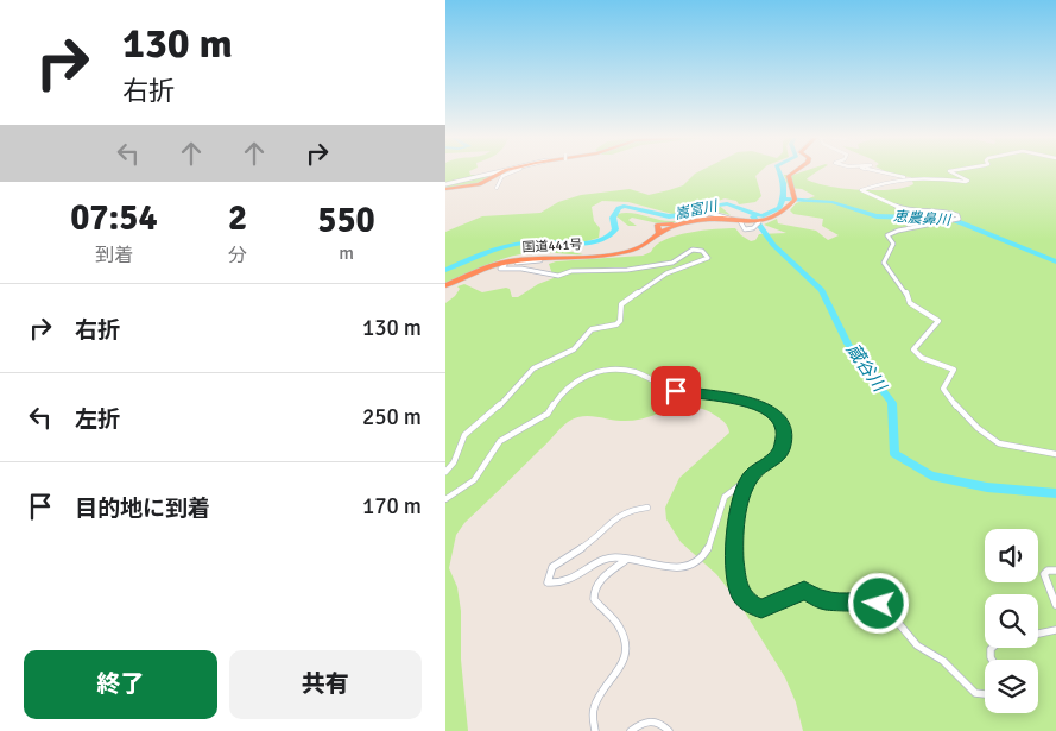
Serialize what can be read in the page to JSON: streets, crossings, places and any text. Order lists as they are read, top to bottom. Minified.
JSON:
{"streets":{"highway":["国道441号"]},"water":["嵩富川","恵農鼻川","蔵谷川"],"page":{"turn":["130 m","右折"],"eta":["07:54","到着","2","分","550","m"],"list":[{"name":"右折","value":"130 m"},{"name":"左折","value":"250 m"},{"name":"目的地に到着","value":"170 m"}],"buttons":["終了","共有"]}}
